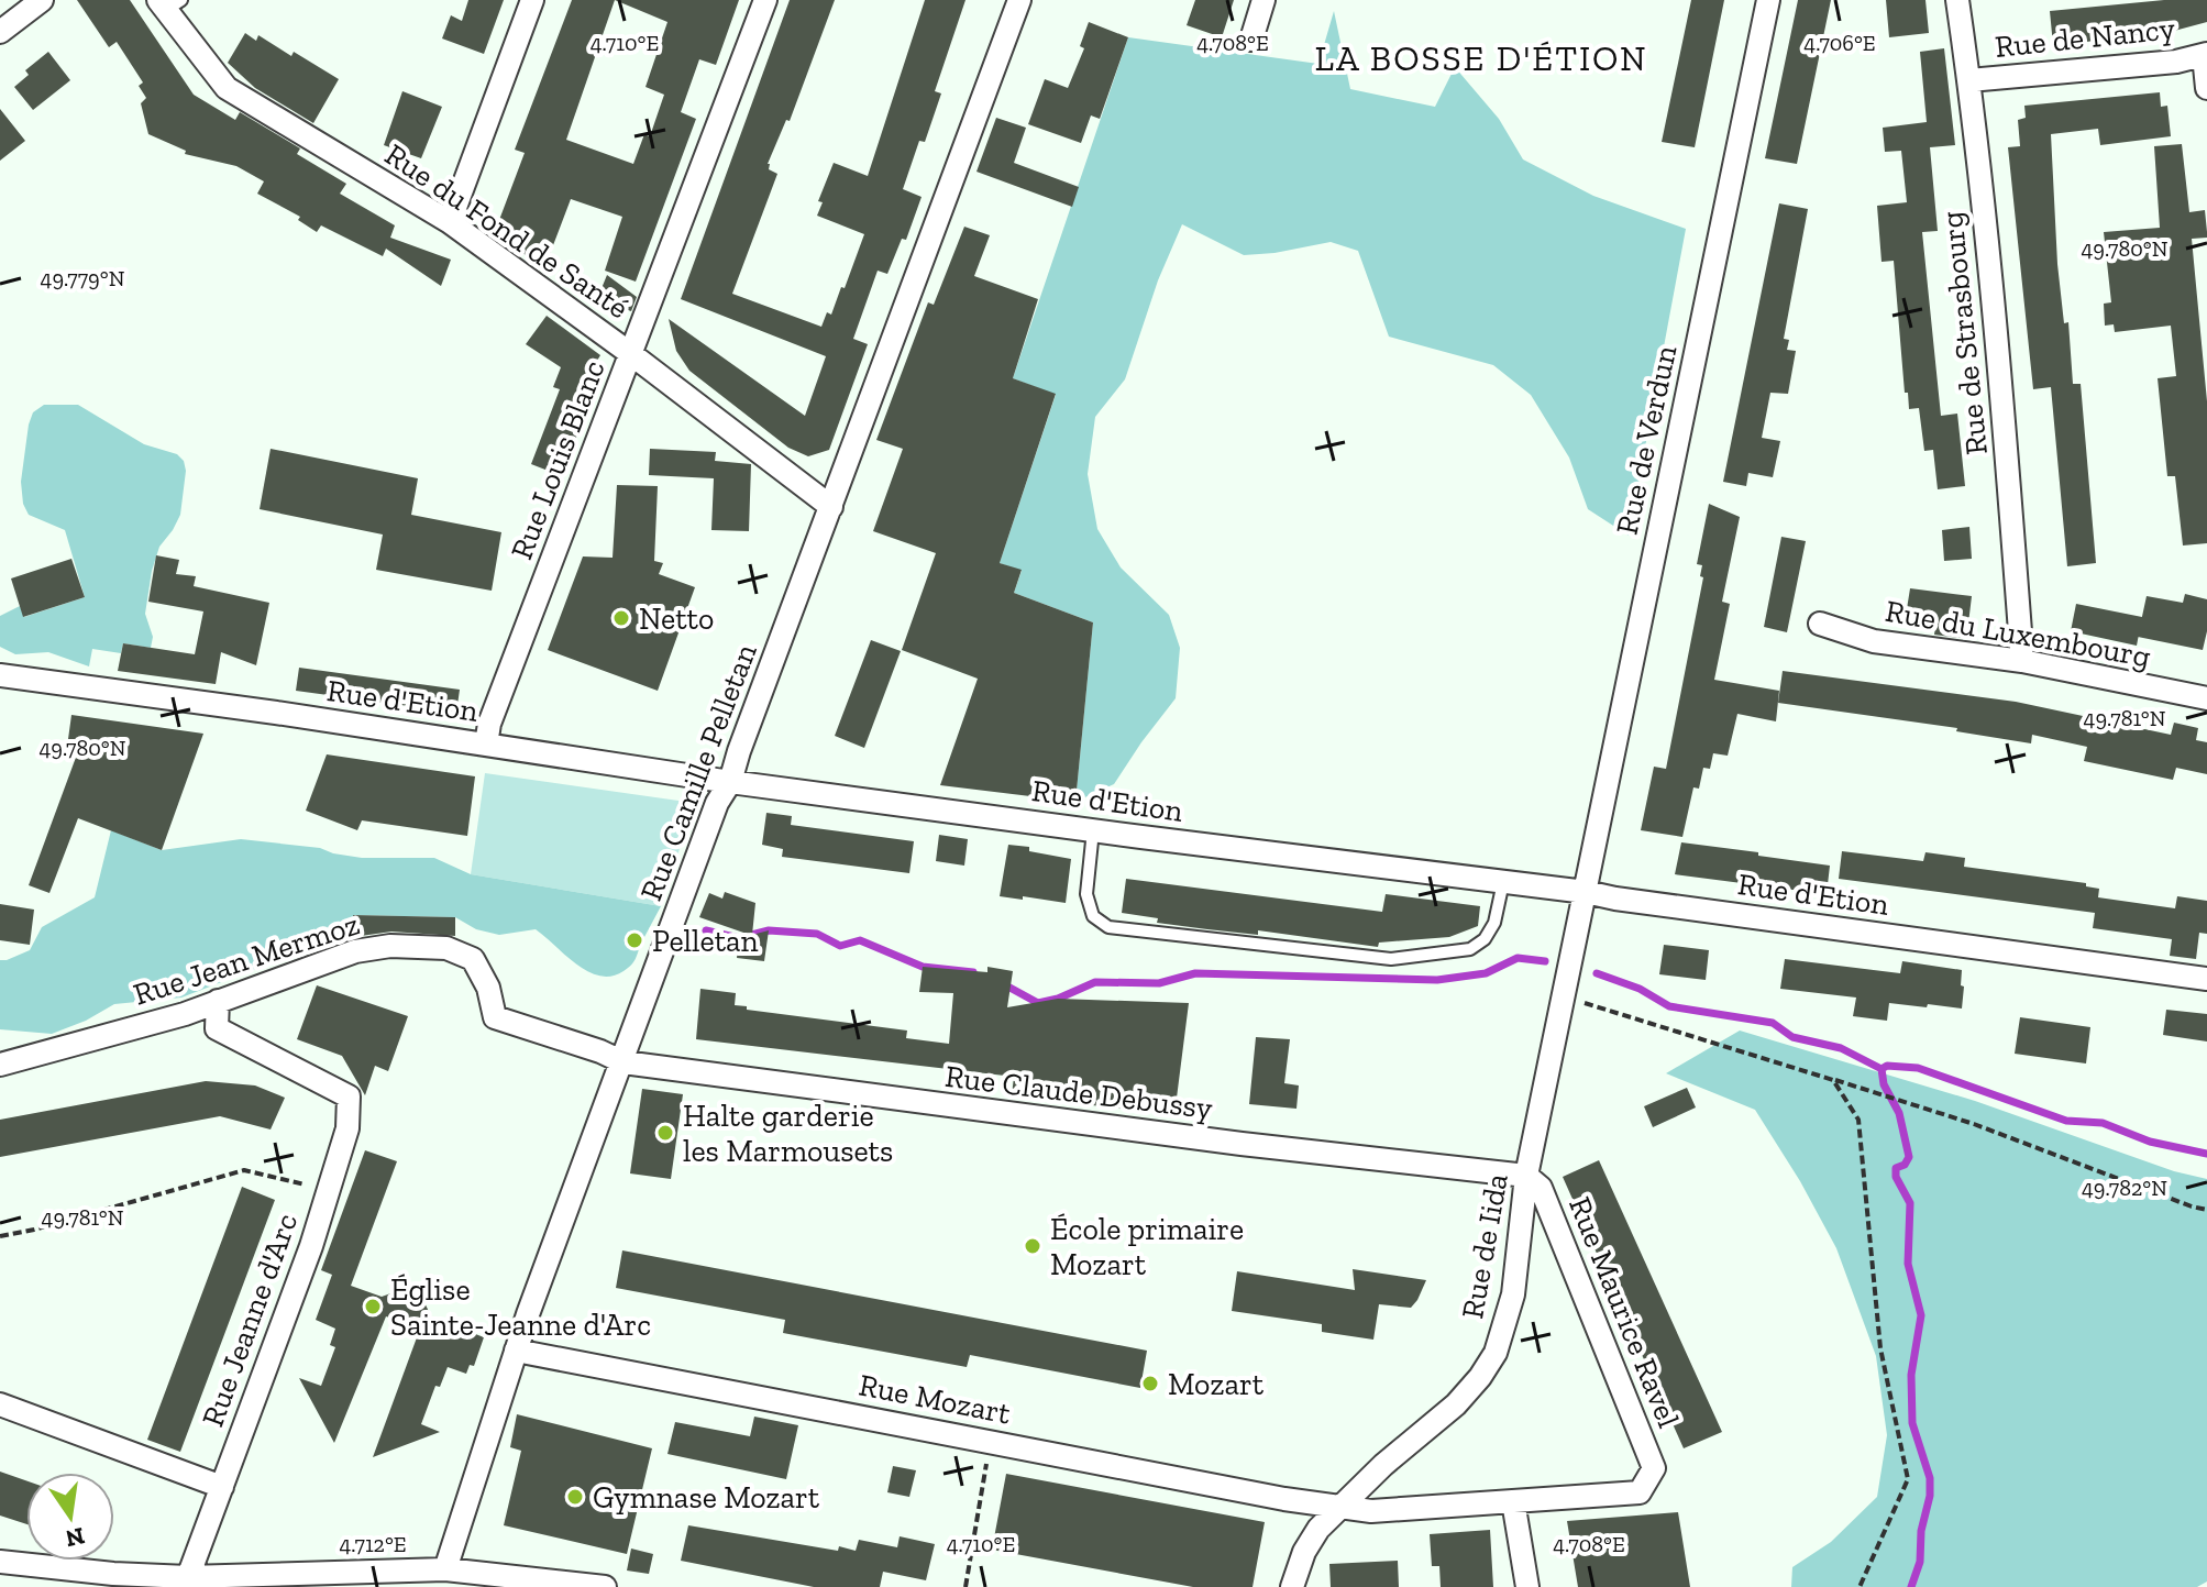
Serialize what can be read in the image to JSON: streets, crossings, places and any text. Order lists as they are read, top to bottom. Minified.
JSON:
{"streets":{"street":["Rue de Nancy","Rue du Fond de Santé","Rue de Strasbourg","Rue de Verdun","Rue Louis Blanc","Rue du Luxembourg","Rue d'Etion","Rue Camille Pelletan","Rue Jean Mermoz","Rue Claude Debussy","Rue de Iida","Rue Maurice Ravel","Rue Jeanne d'Arc","Rue Mozart"]},"crossings":[["Rue de Nancy","Rue de Strasbourg"],["Rue du Fond de Santé","Rue Louis Blanc"],["Rue du Fond de Santé","Rue Camille Pelletan"],["Rue de Strasbourg","Rue du Luxembourg"],["Rue de Verdun","Rue d'Etion"],["Rue de Verdun","Rue de Iida"],["Rue Louis Blanc","Rue d'Etion"],["Rue d'Etion","Rue Camille Pelletan"],["Rue d'Etion","Rue de Iida"],["Rue Camille Pelletan","Rue Jean Mermoz"],["Rue Camille Pelletan","Rue Claude Debussy"],["Rue Camille Pelletan","Rue Mozart"],["Rue Jean Mermoz","Rue Claude Debussy"],["Rue Jean Mermoz","Rue Jeanne d'Arc"],["Rue Claude Debussy","Rue de Iida"],["Rue Claude Debussy","Rue Maurice Ravel"],["Rue de Iida","Rue Maurice Ravel"],["Rue de Iida","Rue Mozart"],["Rue Maurice Ravel","Rue Mozart"]],"districts":["LA BOSSE D'ÉTION"],"places":["Netto","Pelletan","Halte garderie les Marmousets","École primaire Mozart","Église Sainte-Jeanne d'Arc","Mozart","Gymnase Mozart"],"north":"bottom","coordinates":["4.710°E","4.708°E","4.706°E","49.780°N","49.779°N","49.781°N","49.782°N","4.712°E"]}
